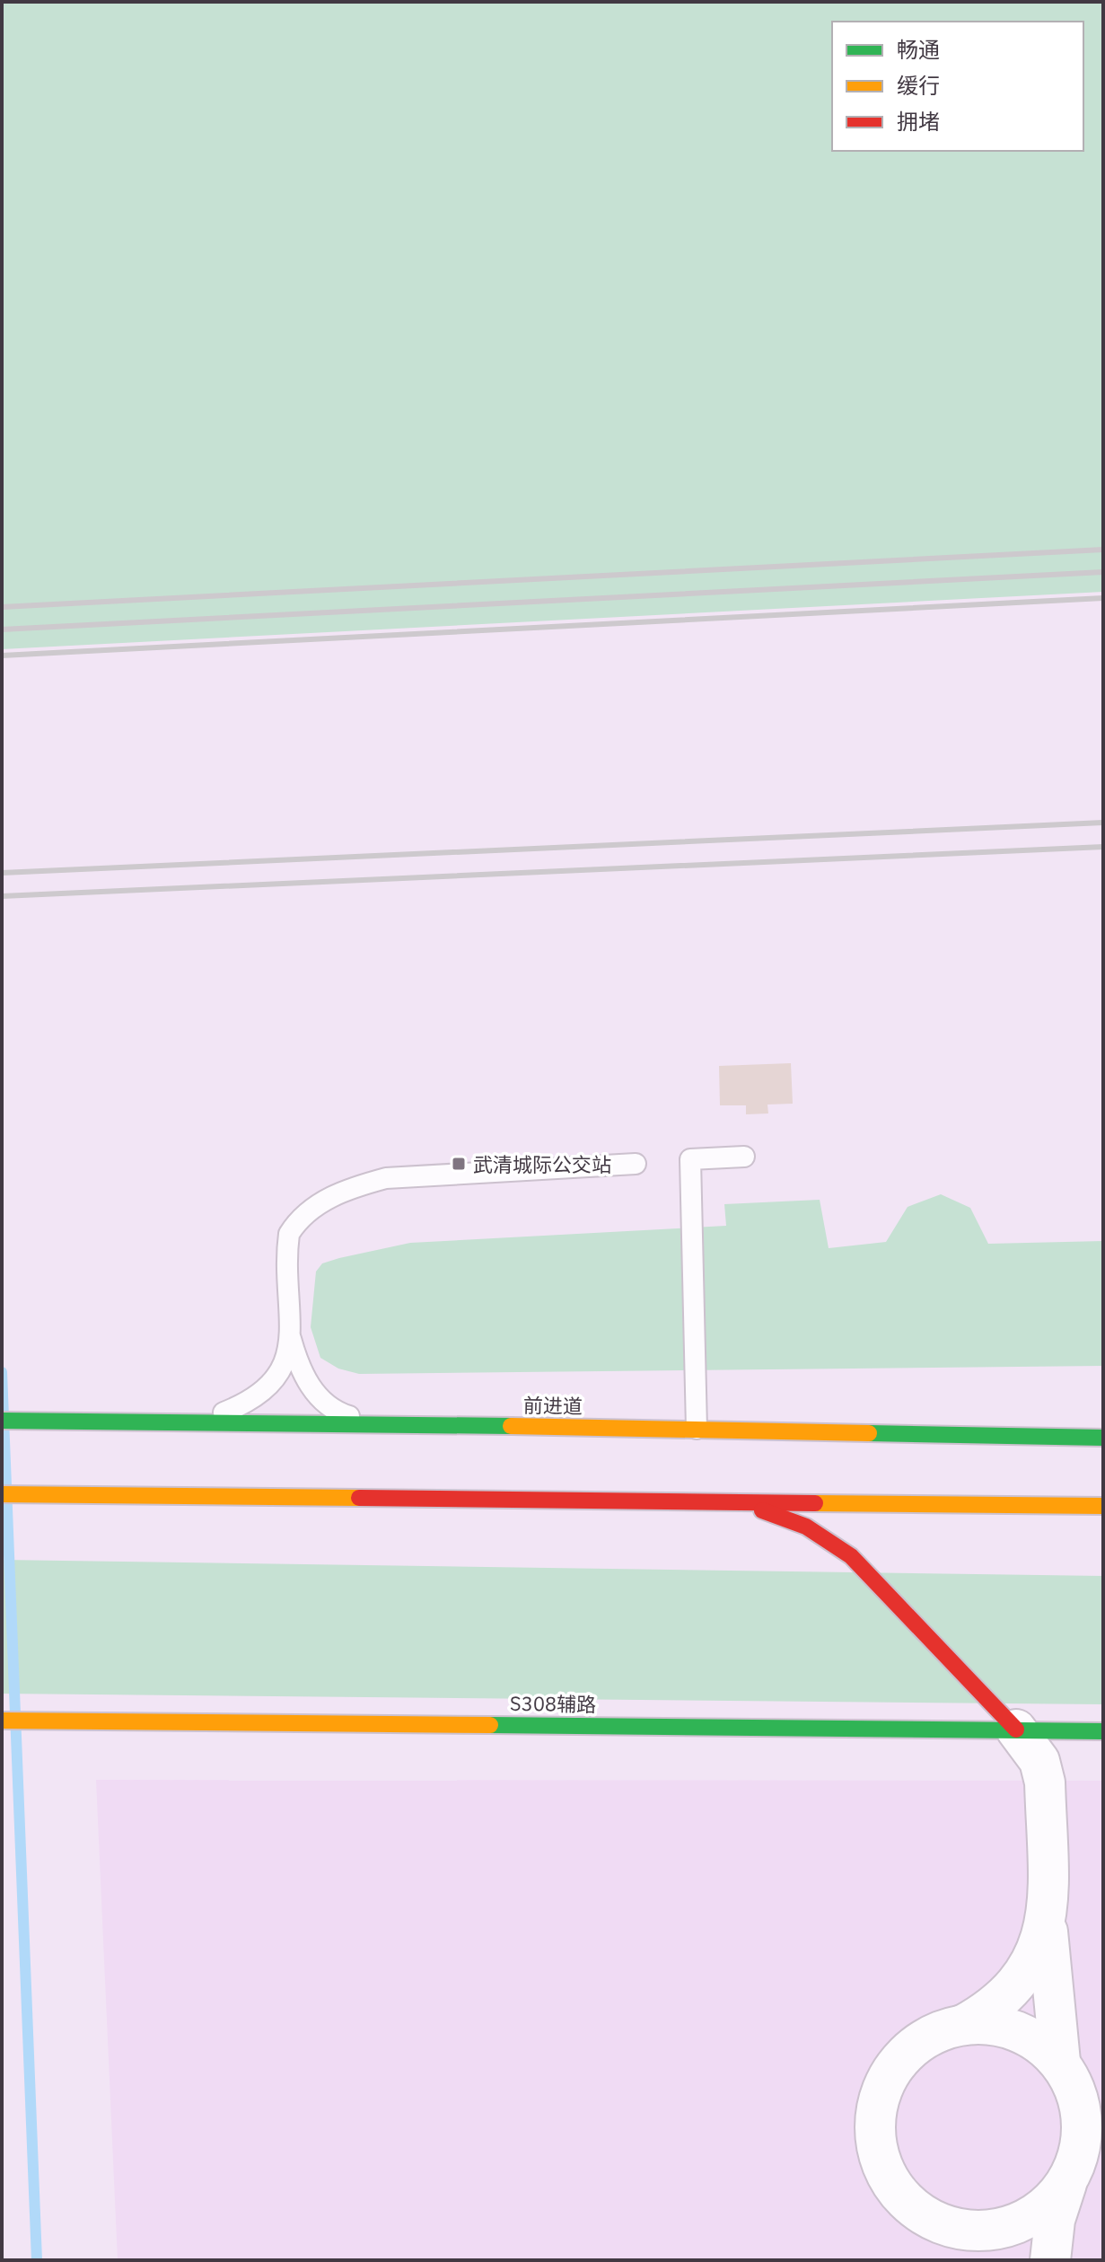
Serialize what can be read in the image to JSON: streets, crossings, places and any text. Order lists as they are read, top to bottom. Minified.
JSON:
{"streets":{"main road":["前进道","S308辅路"]},"places":{"transit":["武清城际公交站"]},"legend":["畅通","缓行","拥堵"]}
